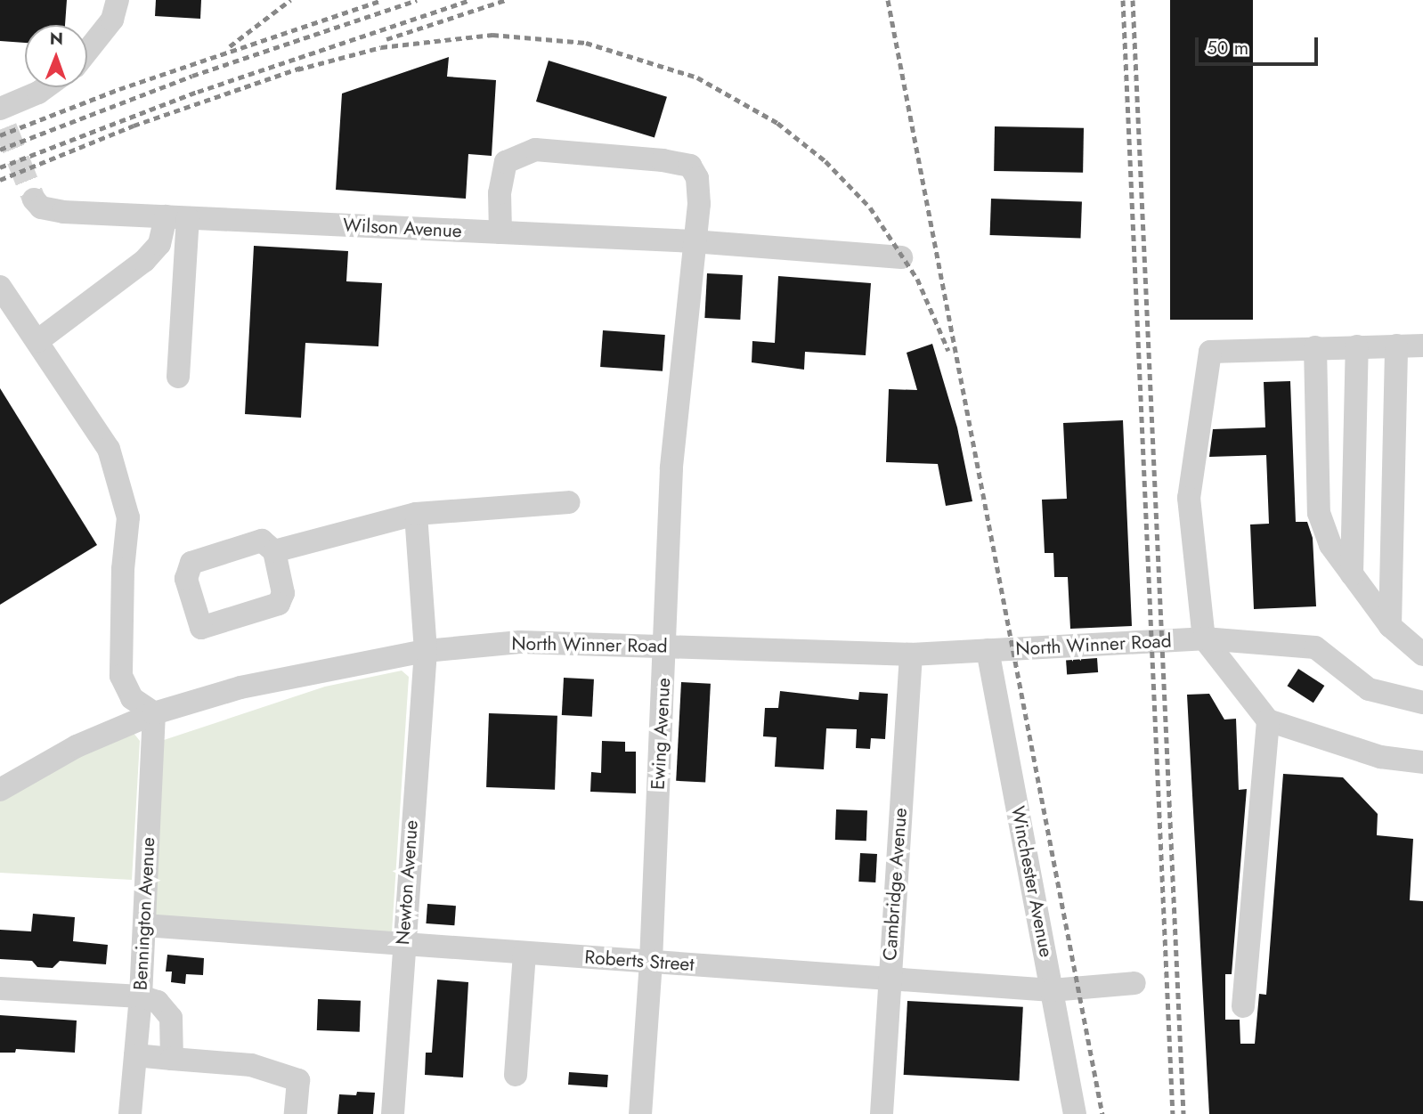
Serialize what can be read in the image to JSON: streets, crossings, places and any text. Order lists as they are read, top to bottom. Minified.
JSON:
{"streets":{"street":["Wilson Avenue","North Winner Road","Ewing Avenue","Winchester Avenue","Newton Avenue","Cambridge Avenue","Bennington Avenue","Roberts Street"]},"crossings":[["Wilson Avenue","Ewing Avenue"],["North Winner Road","Ewing Avenue"],["North Winner Road","Winchester Avenue"],["North Winner Road","Newton Avenue"],["North Winner Road","Cambridge Avenue"],["North Winner Road","Bennington Avenue"],["Ewing Avenue","Roberts Street"],["Winchester Avenue","Roberts Street"],["Newton Avenue","Roberts Street"],["Cambridge Avenue","Roberts Street"],["Bennington Avenue","Roberts Street"]],"scale_bar":"50 m","north":"top"}
